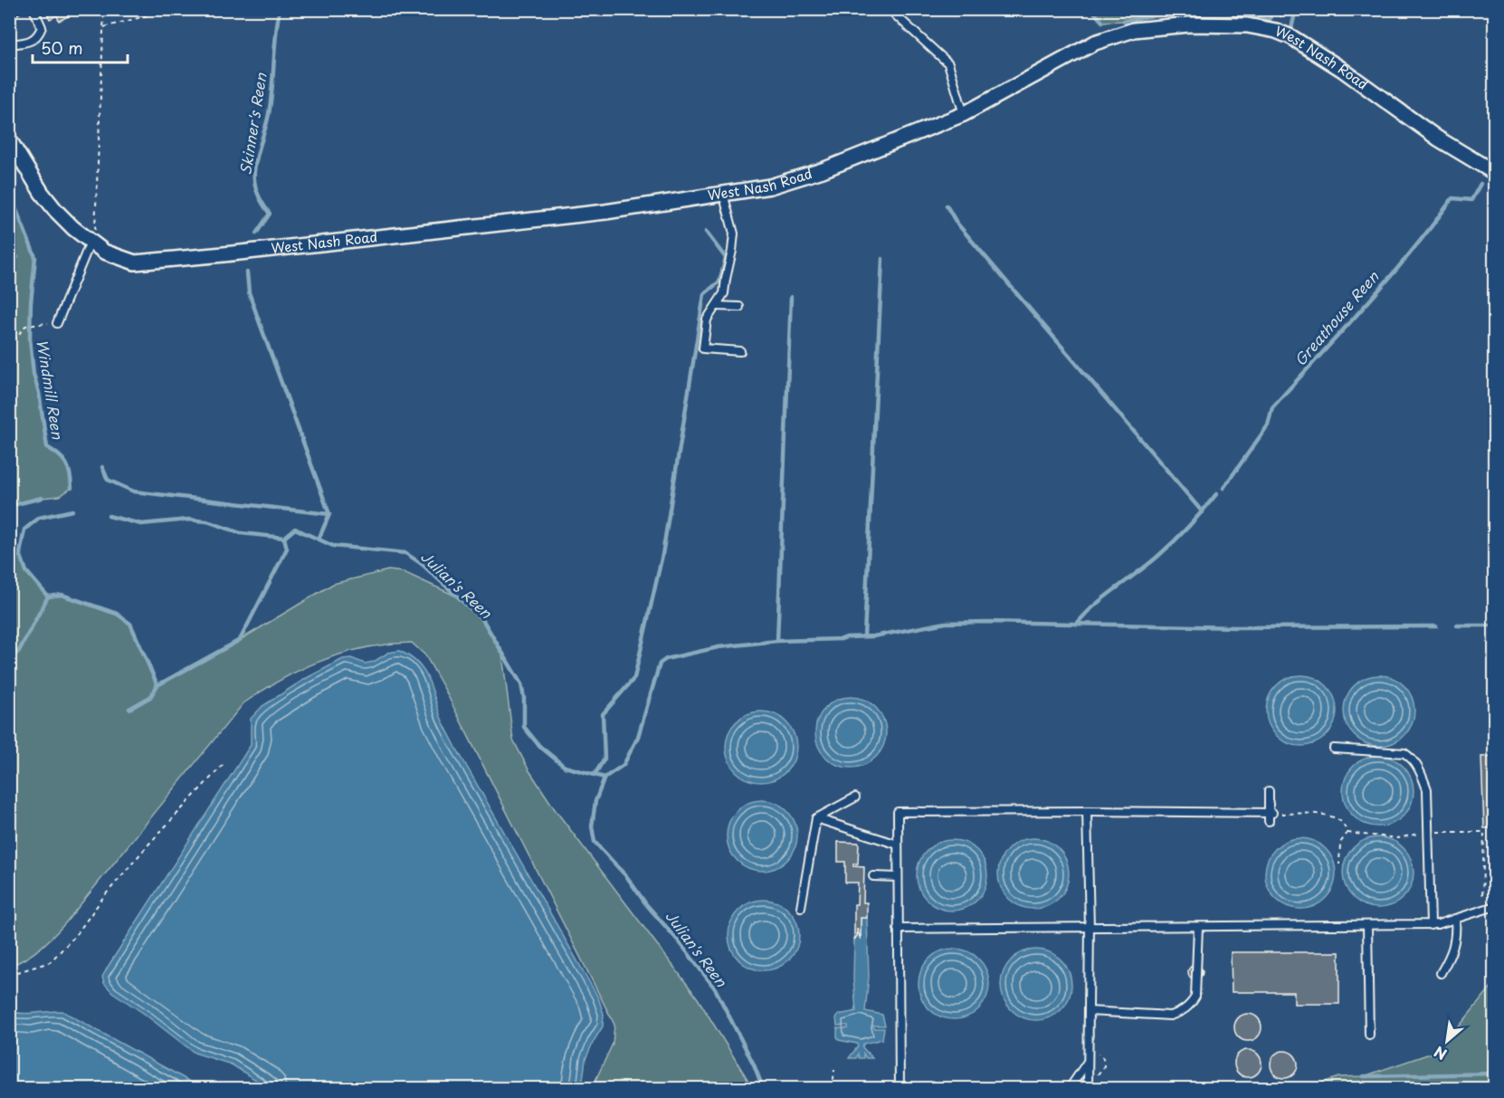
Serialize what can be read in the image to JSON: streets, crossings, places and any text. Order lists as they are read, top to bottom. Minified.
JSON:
{"streets":{"street":["West Nash Road"]},"water":["Skinner's Reen","Greathouse Reen","Windmill Reen","Julian's Reen"],"scale_bar":"50 m","north":"bottom left"}
